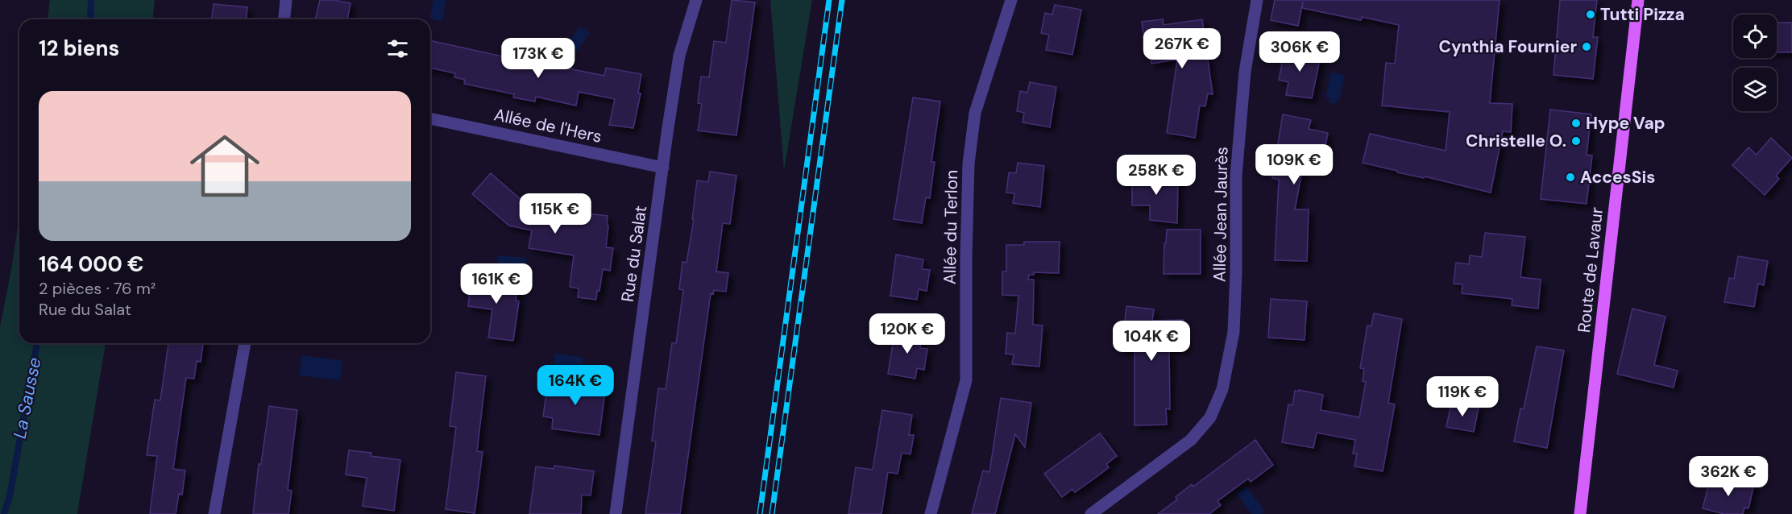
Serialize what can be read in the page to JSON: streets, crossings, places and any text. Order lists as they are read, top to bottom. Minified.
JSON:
{"streets":{"main road":["Route de Lavaur"],"street":["Allée de l'Hers","Allée Jean Jaurès","Allée du Terlon","Rue du Salat"]},"crossings":[["Allée de l'Hers","Rue du Salat"]],"water":["La Sausse"],"places":["Tutti Pizza","Cynthia Fournier","Hype Vap","Christelle O.","AccesSis"],"page":{"heading":"12 biens","price":["267K €","306K €","173K €","109K €","258K €","115K €","161K €","120K €","104K €","164K €","119K €","362K €"],"list":[{"name":"164 000 €","note":"2 pièces · 76 m² · Rue du Salat"}]}}
